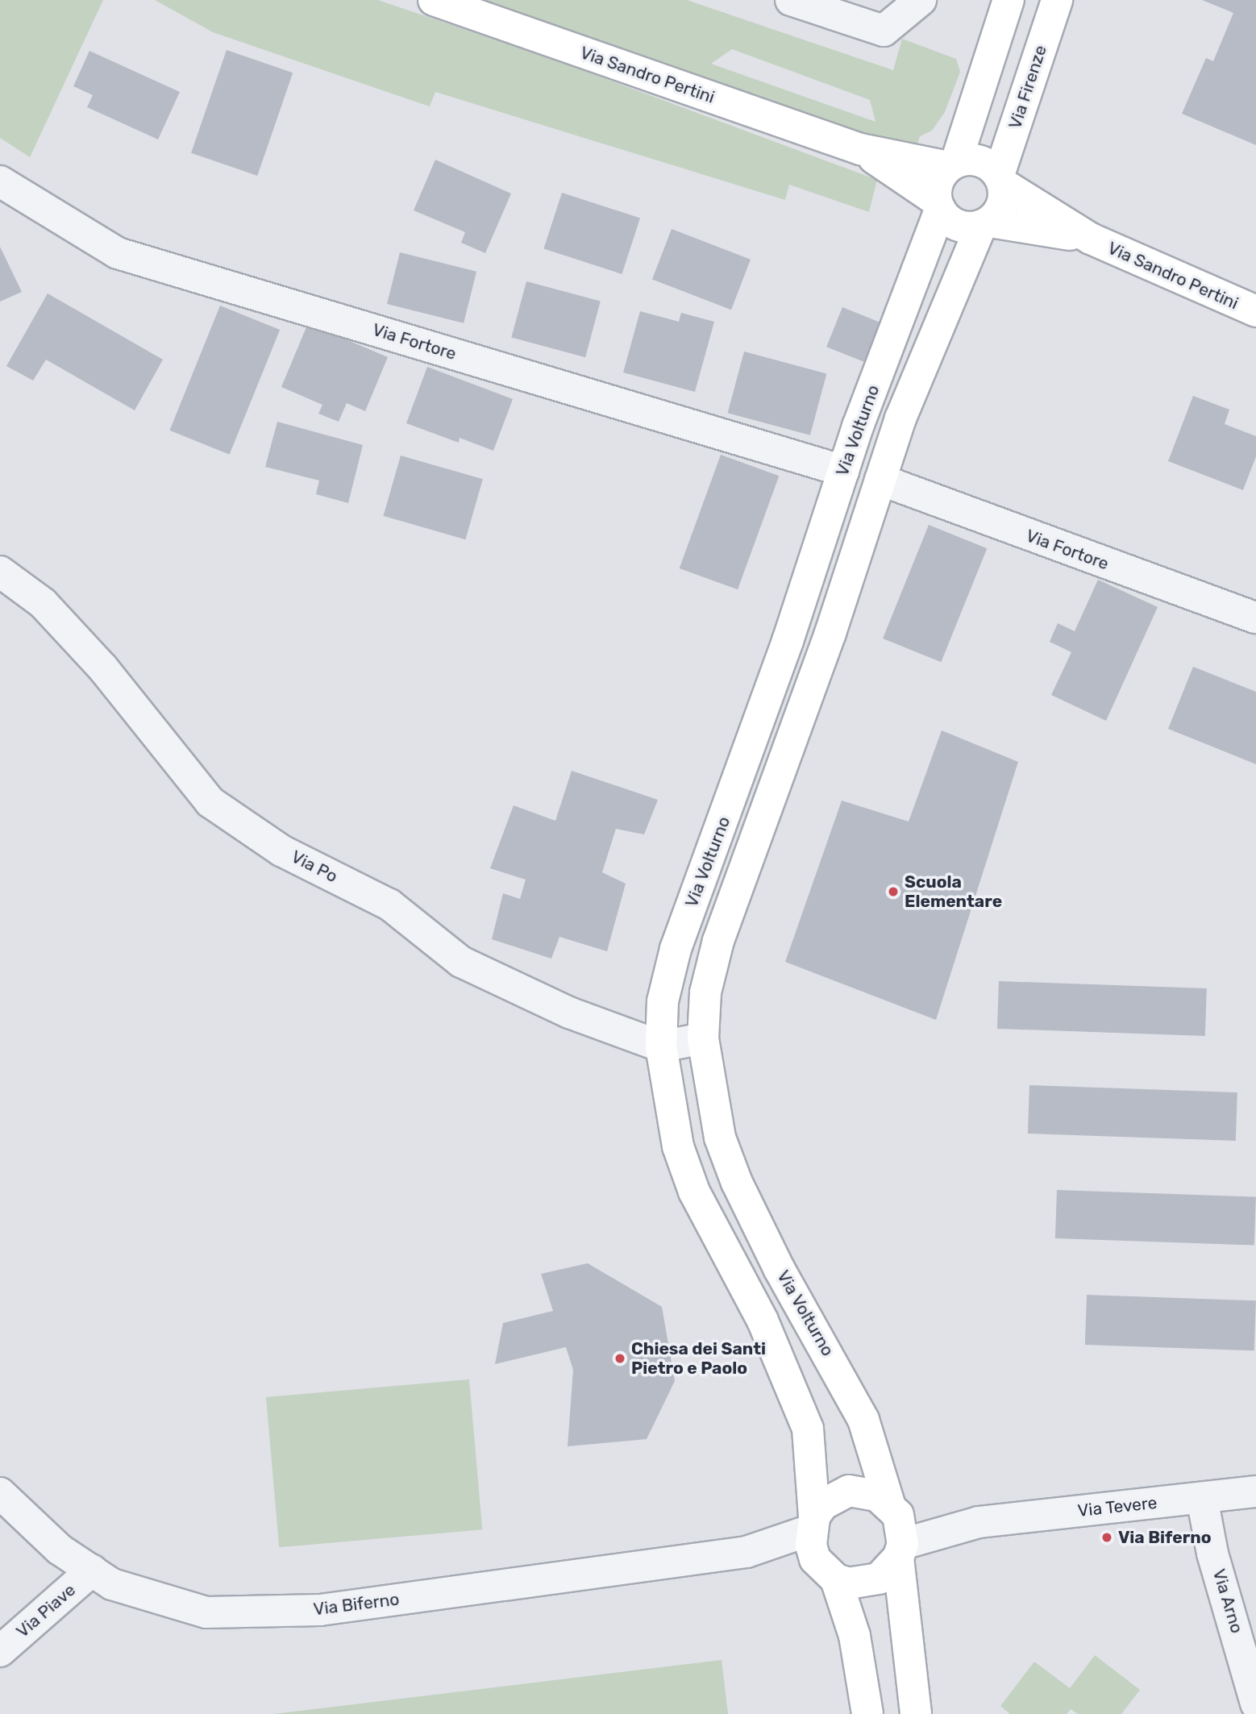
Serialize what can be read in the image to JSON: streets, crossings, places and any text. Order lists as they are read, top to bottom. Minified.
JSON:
{"streets":{"street":["Via Sandro Pertini","Via Firenze","Via Fortore","Via Volturno","Via Po","Via Tevere","Via Arno","Via Biferno","Via Piave"]},"crossings":[["Via Sandro Pertini","Via Firenze"],["Via Sandro Pertini","Via Volturno"],["Via Firenze","Via Volturno"],["Via Fortore","Via Volturno"],["Via Volturno","Via Po"],["Via Volturno","Via Tevere"],["Via Volturno","Via Biferno"],["Via Tevere","Via Arno"],["Via Tevere","Via Biferno"],["Via Biferno","Via Piave"]],"places":["Scuola Elementare","Chiesa dei Santi Pietro e Paolo","Via Biferno"]}
